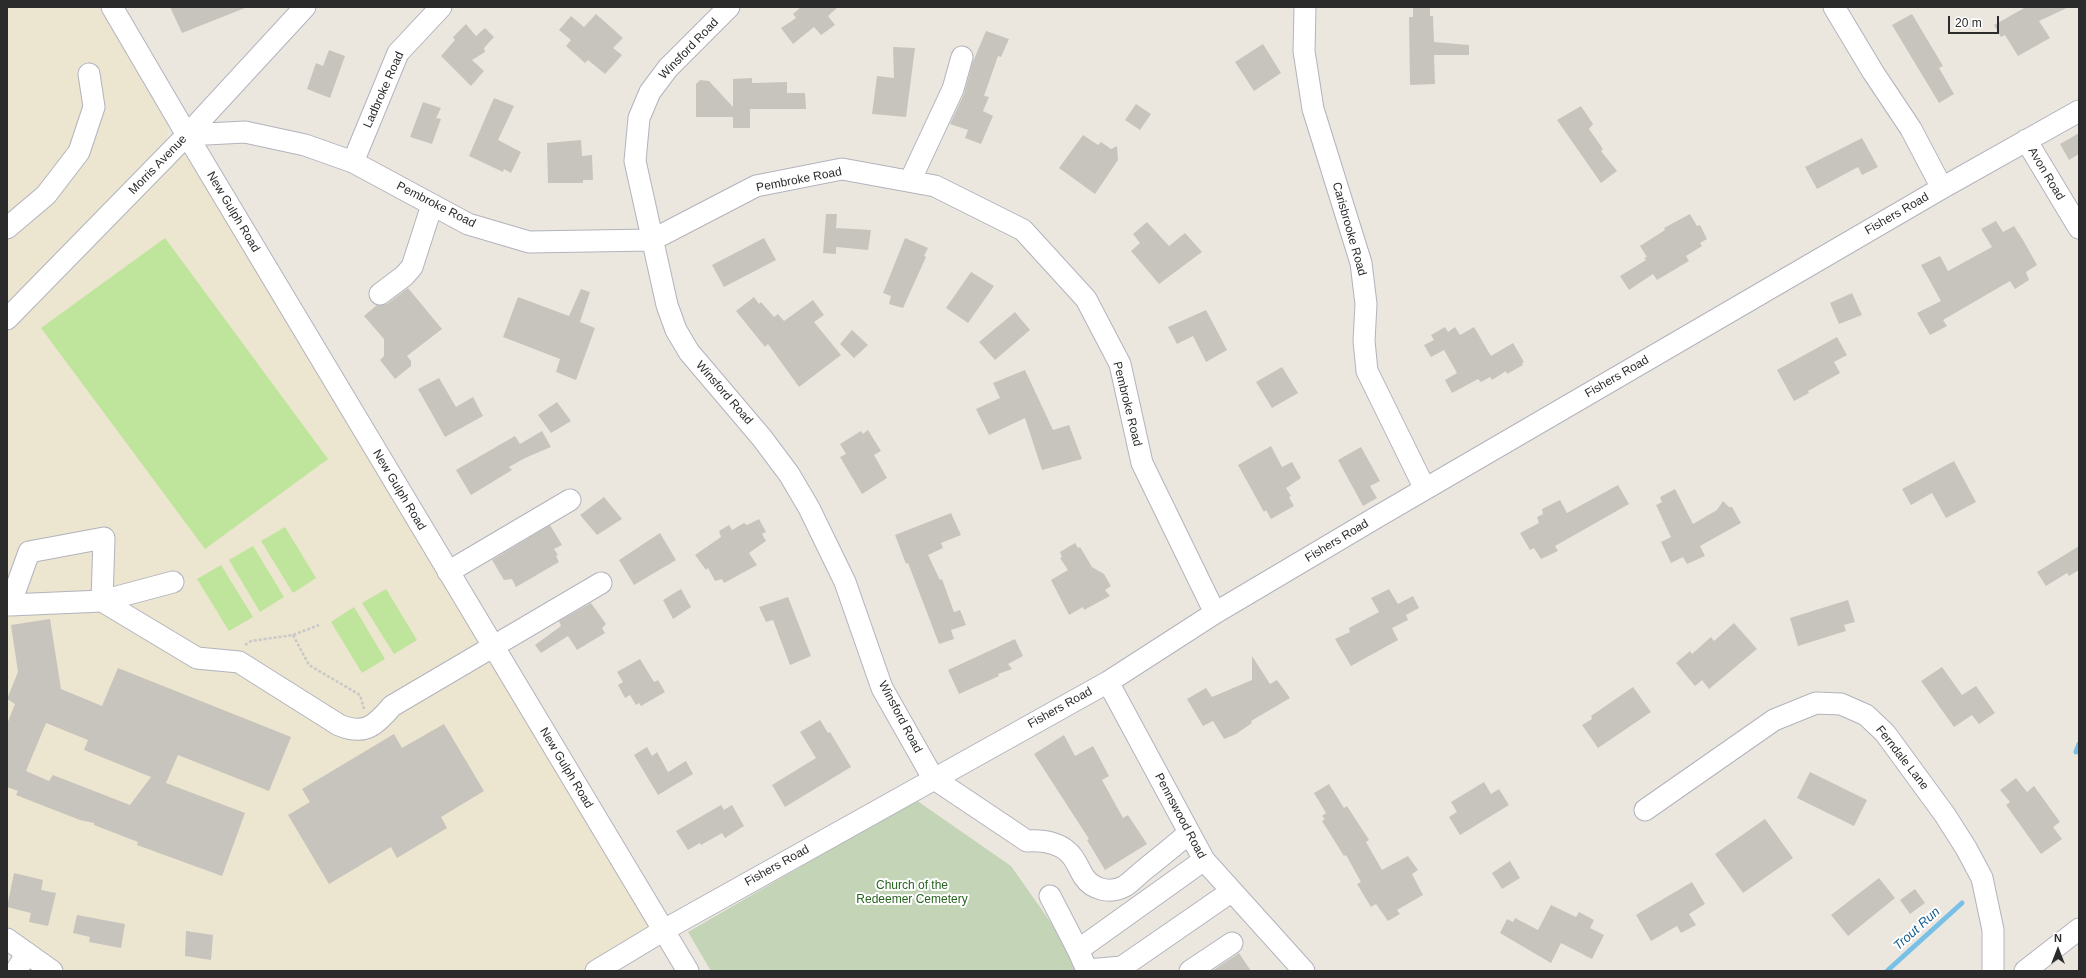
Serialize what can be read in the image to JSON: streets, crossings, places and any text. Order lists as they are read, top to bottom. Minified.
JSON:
{"streets":{"street":["Winsford Road","Ladbroke Road","Morris Avenue","Avon Road","Pembroke Road","New Gulph Road","Fishers Road","Carisbrooke Road","Ferndale Lane","Pennswood Road"]},"crossings":[["Winsford Road","Pembroke Road"],["Winsford Road","Fishers Road"],["Ladbroke Road","Pembroke Road"],["Morris Avenue","Pembroke Road"],["Morris Avenue","New Gulph Road"],["Avon Road","Fishers Road"],["Pembroke Road","New Gulph Road"],["Pembroke Road","Fishers Road"],["New Gulph Road","Fishers Road"],["Fishers Road","Carisbrooke Road"],["Fishers Road","Pennswood Road"]],"water":["Trout Run"],"parks":["Church of the Redeemer Cemetery"],"scale_bar":"20 m","north":"top"}
